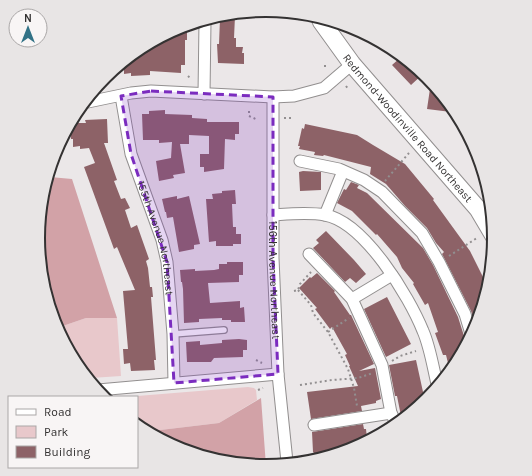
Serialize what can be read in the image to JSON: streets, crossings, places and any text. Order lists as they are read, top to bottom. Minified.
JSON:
{"streets":{"main road":["Redmond-Woodinville Road Northeast"],"street":["155th Avenue Northeast","156th Avenue Northeast"]},"legend":["Road","Park","Building"],"north":"top"}
